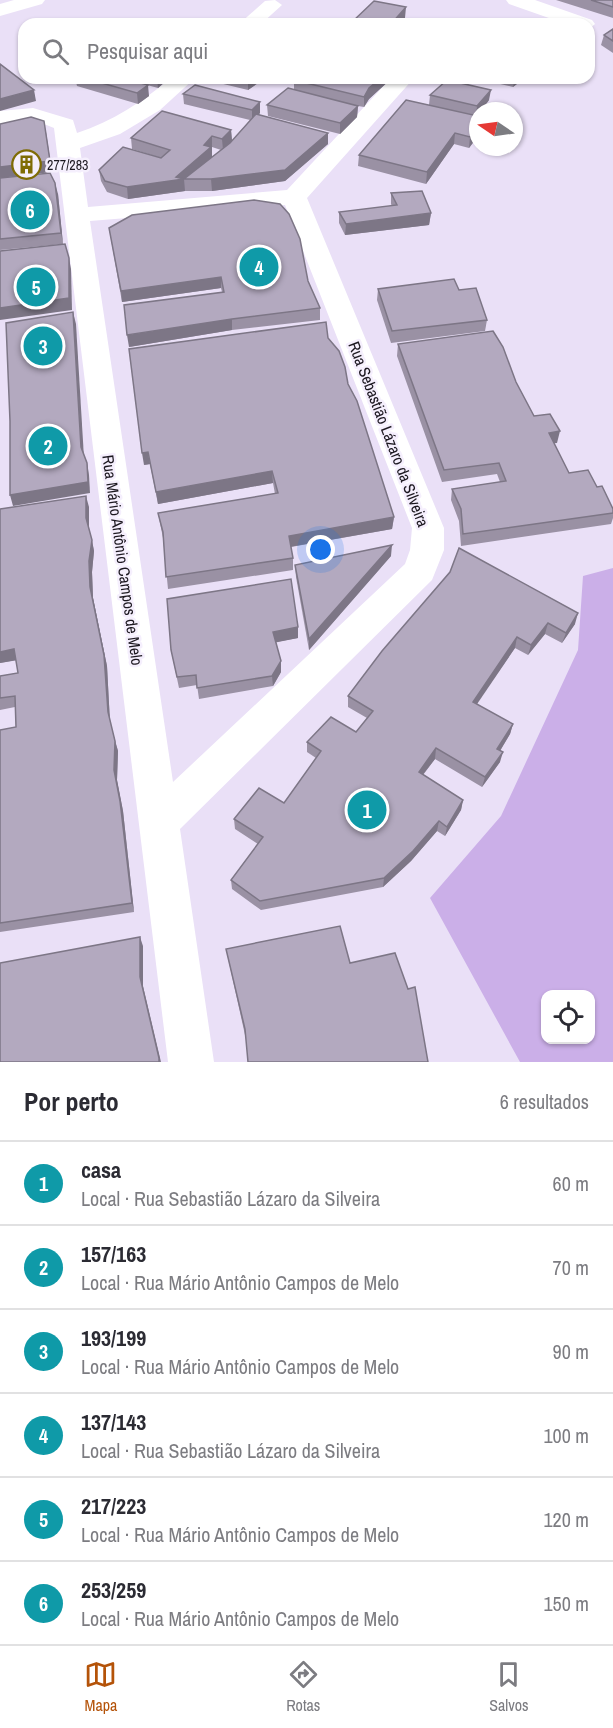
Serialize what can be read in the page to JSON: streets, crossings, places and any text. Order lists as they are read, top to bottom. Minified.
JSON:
{"streets":{"street":["Rua Sebastião Lázaro da Silveira","Rua Mário Antônio Campos de Melo"]},"crossings":[["Rua Sebastião Lázaro da Silveira","Rua Mário Antônio Campos de Melo"]],"places":{"building":["277/283"]},"north":"left","page":{"search":"Pesquisar aqui","pins":["6","4","5","3","2","1"],"heading":["Por perto","6 resultados"],"list":[{"mark":"1","name":"casa","note":"Local · Rua Sebastião Lázaro da Silveira","value":"60 m"},{"mark":"2","name":"157/163","note":"Local · Rua Mário Antônio Campos de Melo","value":"70 m"},{"mark":"3","name":"193/199","note":"Local · Rua Mário Antônio Campos de Melo","value":"90 m"},{"mark":"4","name":"137/143","note":"Local · Rua Sebastião Lázaro da Silveira","value":"100 m"},{"mark":"5","name":"217/223","note":"Local · Rua Mário Antônio Campos de Melo","value":"120 m"},{"mark":"6","name":"253/259","note":"Local · Rua Mário Antônio Campos de Melo","value":"150 m"}],"nav":["Mapa","Rotas","Salvos"]}}
